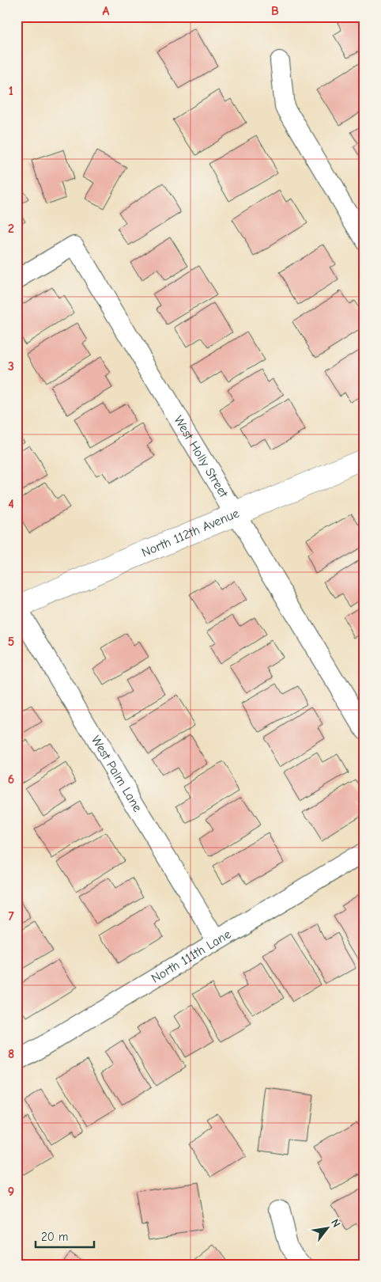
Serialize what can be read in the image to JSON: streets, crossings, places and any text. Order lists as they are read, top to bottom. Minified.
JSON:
{"streets":{"street":["West Holly Street","North 112th Avenue","West Palm Lane","North 111th Lane"]},"crossings":[["West Holly Street","North 112th Avenue"],["North 112th Avenue","West Palm Lane"],["West Palm Lane","North 111th Lane"]],"scale_bar":"20 m","north":"top right","grid":{"columns":["A","B"],"rows":["1","2","3","4","5","6","7","8","9"]}}
